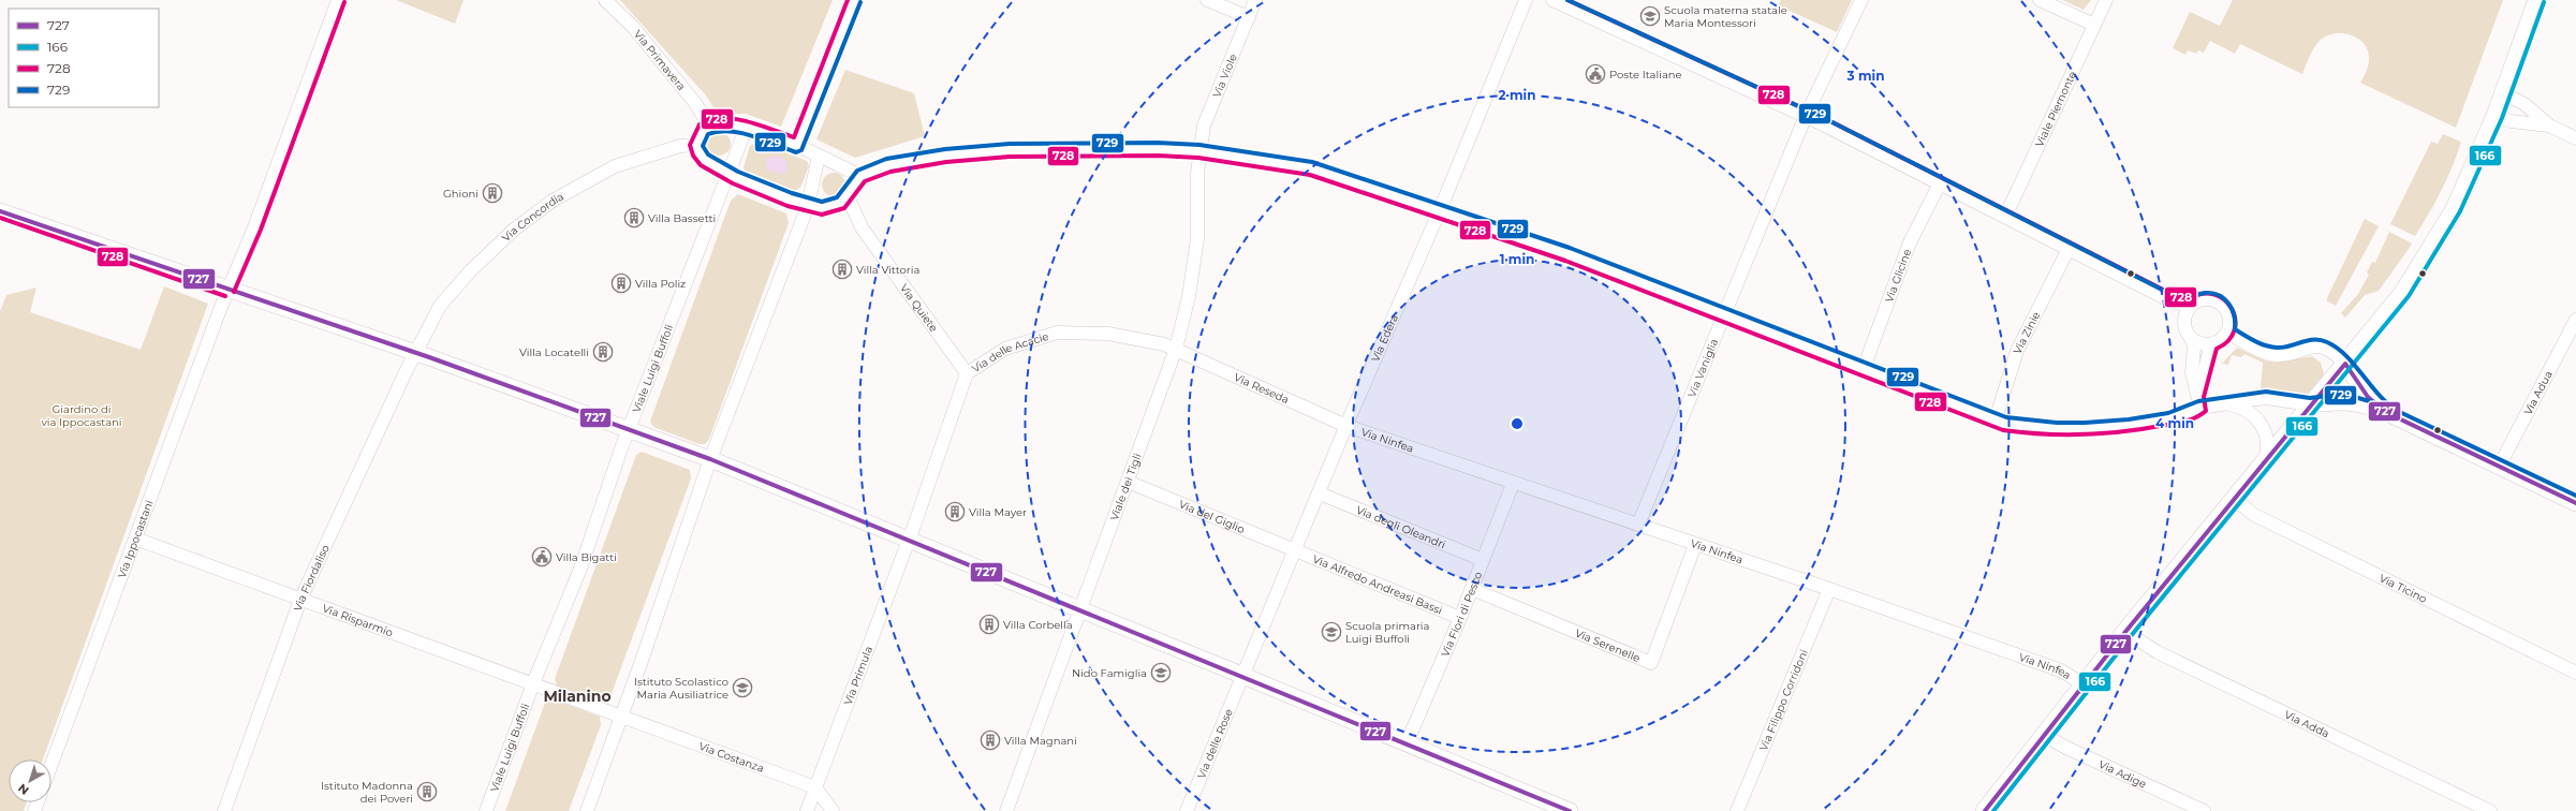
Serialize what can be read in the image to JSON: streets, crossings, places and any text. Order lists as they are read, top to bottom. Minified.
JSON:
{"streets":{"street":["Via Primavera","Via Viole","Viale Piemonte","Via Concordia","Via Glicine","Via Quiete","Via Zinie","Via Edera","Via delle Acacie","Via Vaniglia","Viale Luigi Buffoli","Via Reseda","Via Adua","Via Ninfea","Viale dei Tigli","Via del Giglio","Via degli Oleandri","Via Ippocastani","Via Fiordaliso","Via Alfredo Andreasi Bassi","Via Ticino","Via Fiori di Pesco","Via Risparmio","Via Serenelle","Via Primula","Via Filippo Corridoni","Via Adda","Via delle Rose","Via Costanza","Via Adige"]},"crossings":[["Via Viole","Viale dei Tigli"],["Via Concordia","Via Fiordaliso"],["Via Quiete","Via delle Acacie"],["Via Edera","Via Reseda"],["Via Edera","Via Ninfea"],["Via Edera","Via del Giglio"],["Via Edera","Via degli Oleandri"],["Via Edera","Via Alfredo Andreasi Bassi"],["Via Edera","Via delle Rose"],["Via delle Acacie","Via Reseda"],["Via delle Acacie","Viale dei Tigli"],["Via delle Acacie","Via Primula"],["Via Vaniglia","Via Ninfea"],["Viale Luigi Buffoli","Via Risparmio"],["Via Reseda","Via Ninfea"],["Via Reseda","Viale dei Tigli"],["Via Ninfea","Via Fiori di Pesco"],["Via Ninfea","Via Serenelle"],["Via Ninfea","Via Filippo Corridoni"],["Viale dei Tigli","Via del Giglio"],["Via del Giglio","Via Alfredo Andreasi Bassi"],["Via degli Oleandri","Via Fiori di Pesco"],["Via Ippocastani","Via Risparmio"],["Via Fiordaliso","Via Risparmio"],["Via Alfredo Andreasi Bassi","Via Fiori di Pesco"],["Via Fiori di Pesco","Via Serenelle"],["Via Primula","Via Costanza"]],"districts":["Milanino"],"parks":["Giardino di via Ippocastani"],"places":{"school or university":["Scuola materna statale Maria Montessori","Scuola primaria Luigi Buffoli","Nido Famiglia","Istituto Scolastico Maria Ausiliatrice"],"public building":["Poste Italiane","Villa Bigatti"],"building":["Ghioni","Villa Bassetti","Villa Vittoria","Villa Poliz","Villa Locatelli","Villa Mayer","Villa Corbella","Villa Magnani","Istituto Madonna dei Poveri"]},"lines":["transit line 728","transit line 729","transit line 166","transit line 727"],"legend":["727","166","728","729"],"north":"bottom left","rings":["3 min","2 min","1 min","4 min"]}
